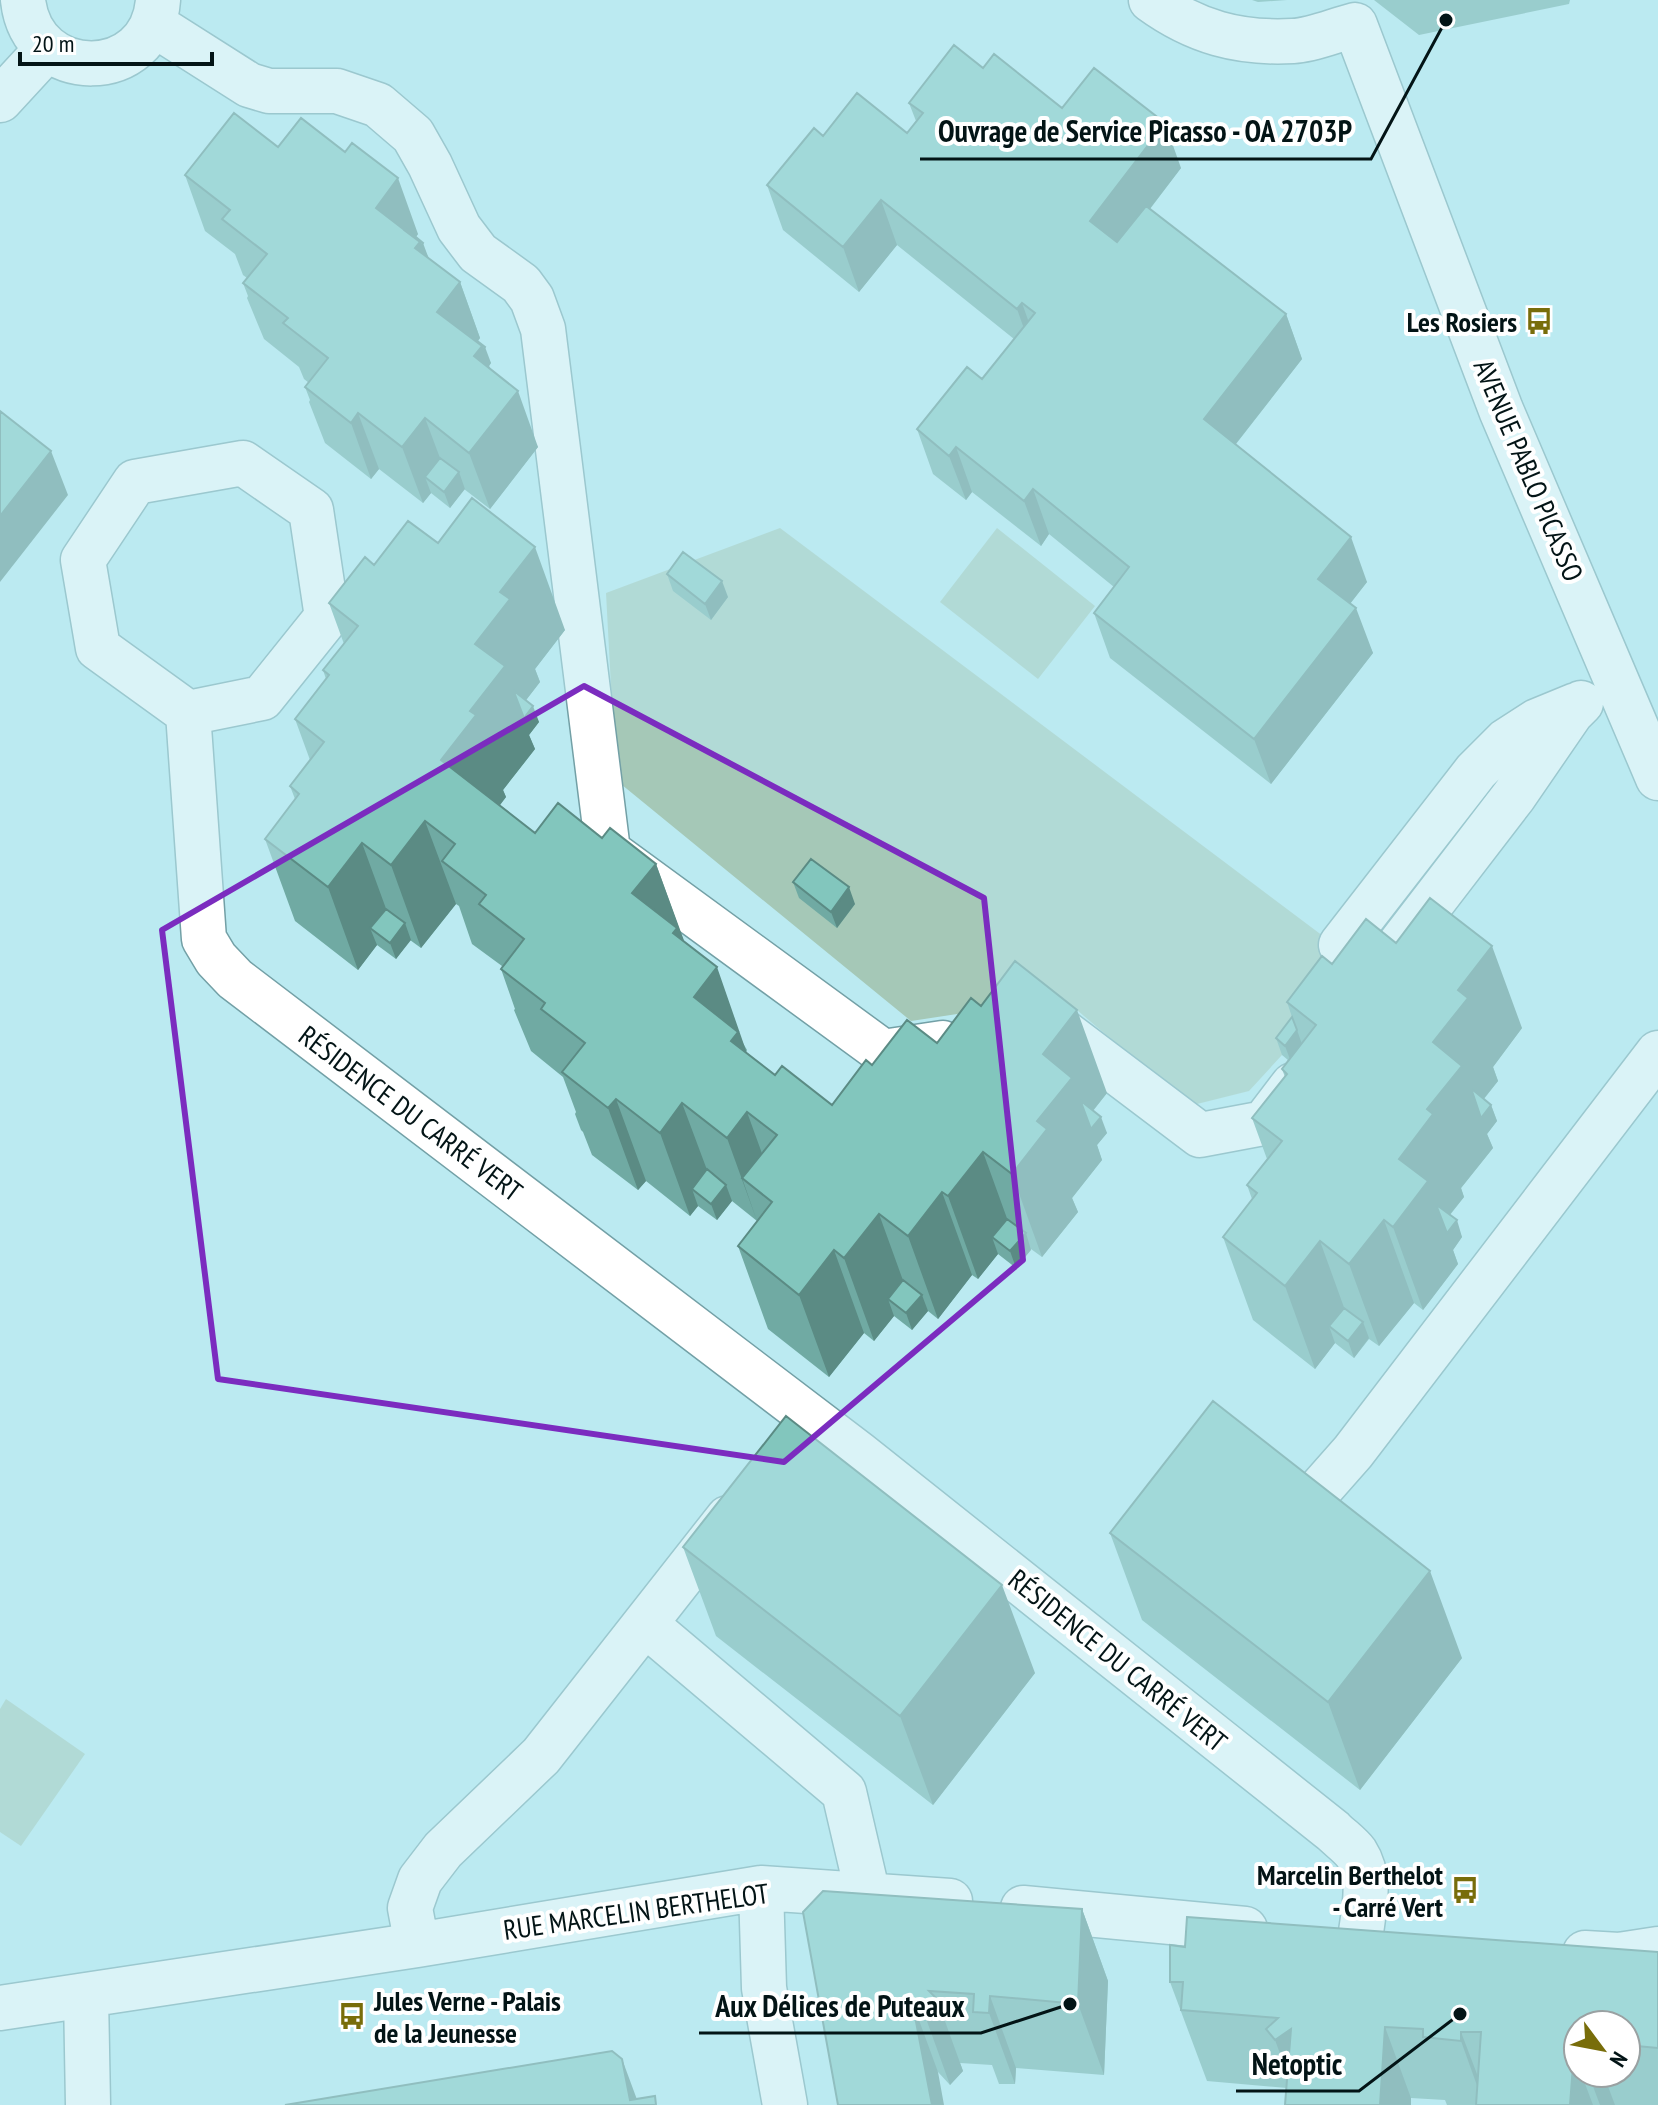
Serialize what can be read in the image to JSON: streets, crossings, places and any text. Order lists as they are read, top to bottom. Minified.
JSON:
{"streets":{"street":["AVENUE PABLO PICASSO","RÉSIDENCE DU CARRÉ VERT","RUE MARCELIN BERTHELOT"]},"places":{"other":["Ouvrage de Service Picasso - OA 2703P","Aux Délices de Puteaux","Netoptic"],"bus stop":["Les Rosiers","Marcelin Berthelot - Carré Vert","Jules Verne - Palais de la Jeunesse"]},"scale_bar":"20 m","north":"bottom right"}
